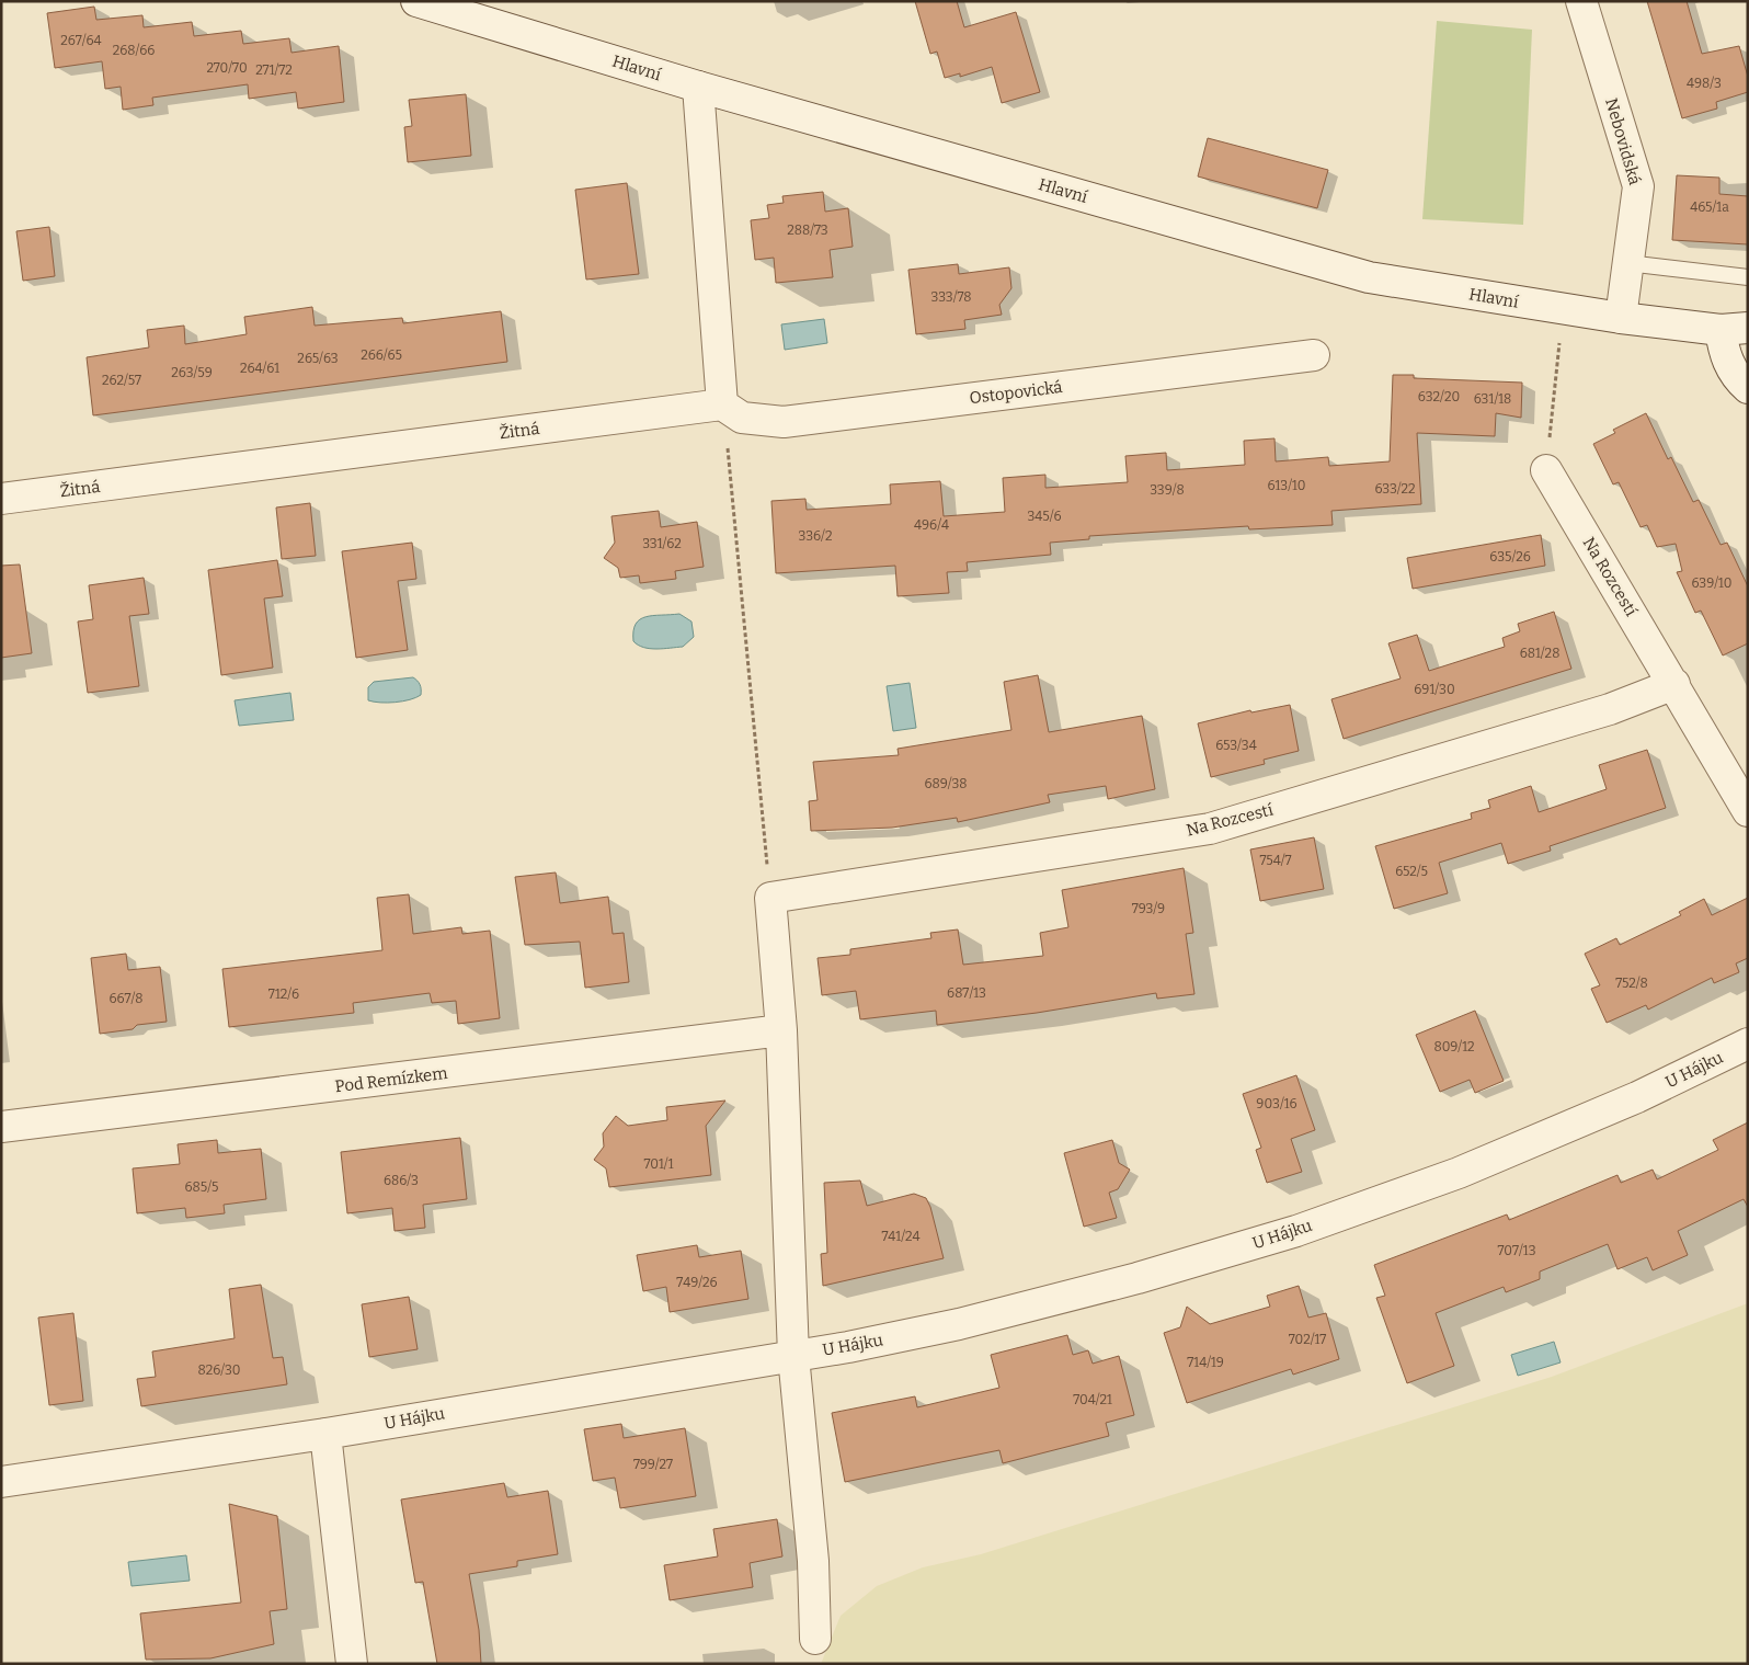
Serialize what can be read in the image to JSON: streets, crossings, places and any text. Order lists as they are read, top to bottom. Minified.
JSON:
{"streets":{"street":["Hlavní","Nebovidská","Ostopovická","Žitná","Na Rozcestí","U Hájku","Pod Remízkem"]},"crossings":[["Hlavní","Nebovidská"],["Ostopovická","Žitná"]],"house_numbers":["267/64","268/66","270/70","271/72","498/3","465/1a","288/73","333/78","266/65","265/63","264/61","263/59","262/57","632/20","631/18","613/10","633/22","339/8","345/6","496/4","336/2","331/62","635/26","639/10","681/28","691/30","653/34","689/38","754/7","652/5","793/9","752/8","687/13","712/6","667/8","809/12","903/16","701/1","686/3","685/5","741/24","707/13","749/26","702/17","714/19","826/30","704/21","799/27"]}
